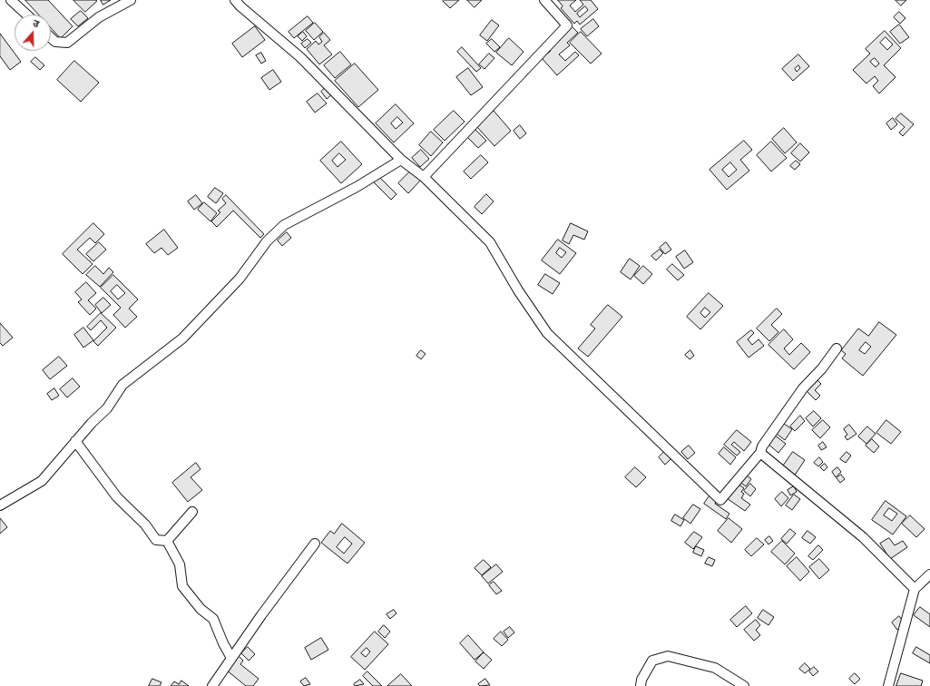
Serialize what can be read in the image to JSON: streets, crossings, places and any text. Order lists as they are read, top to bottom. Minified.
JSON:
{"north":"top"}
